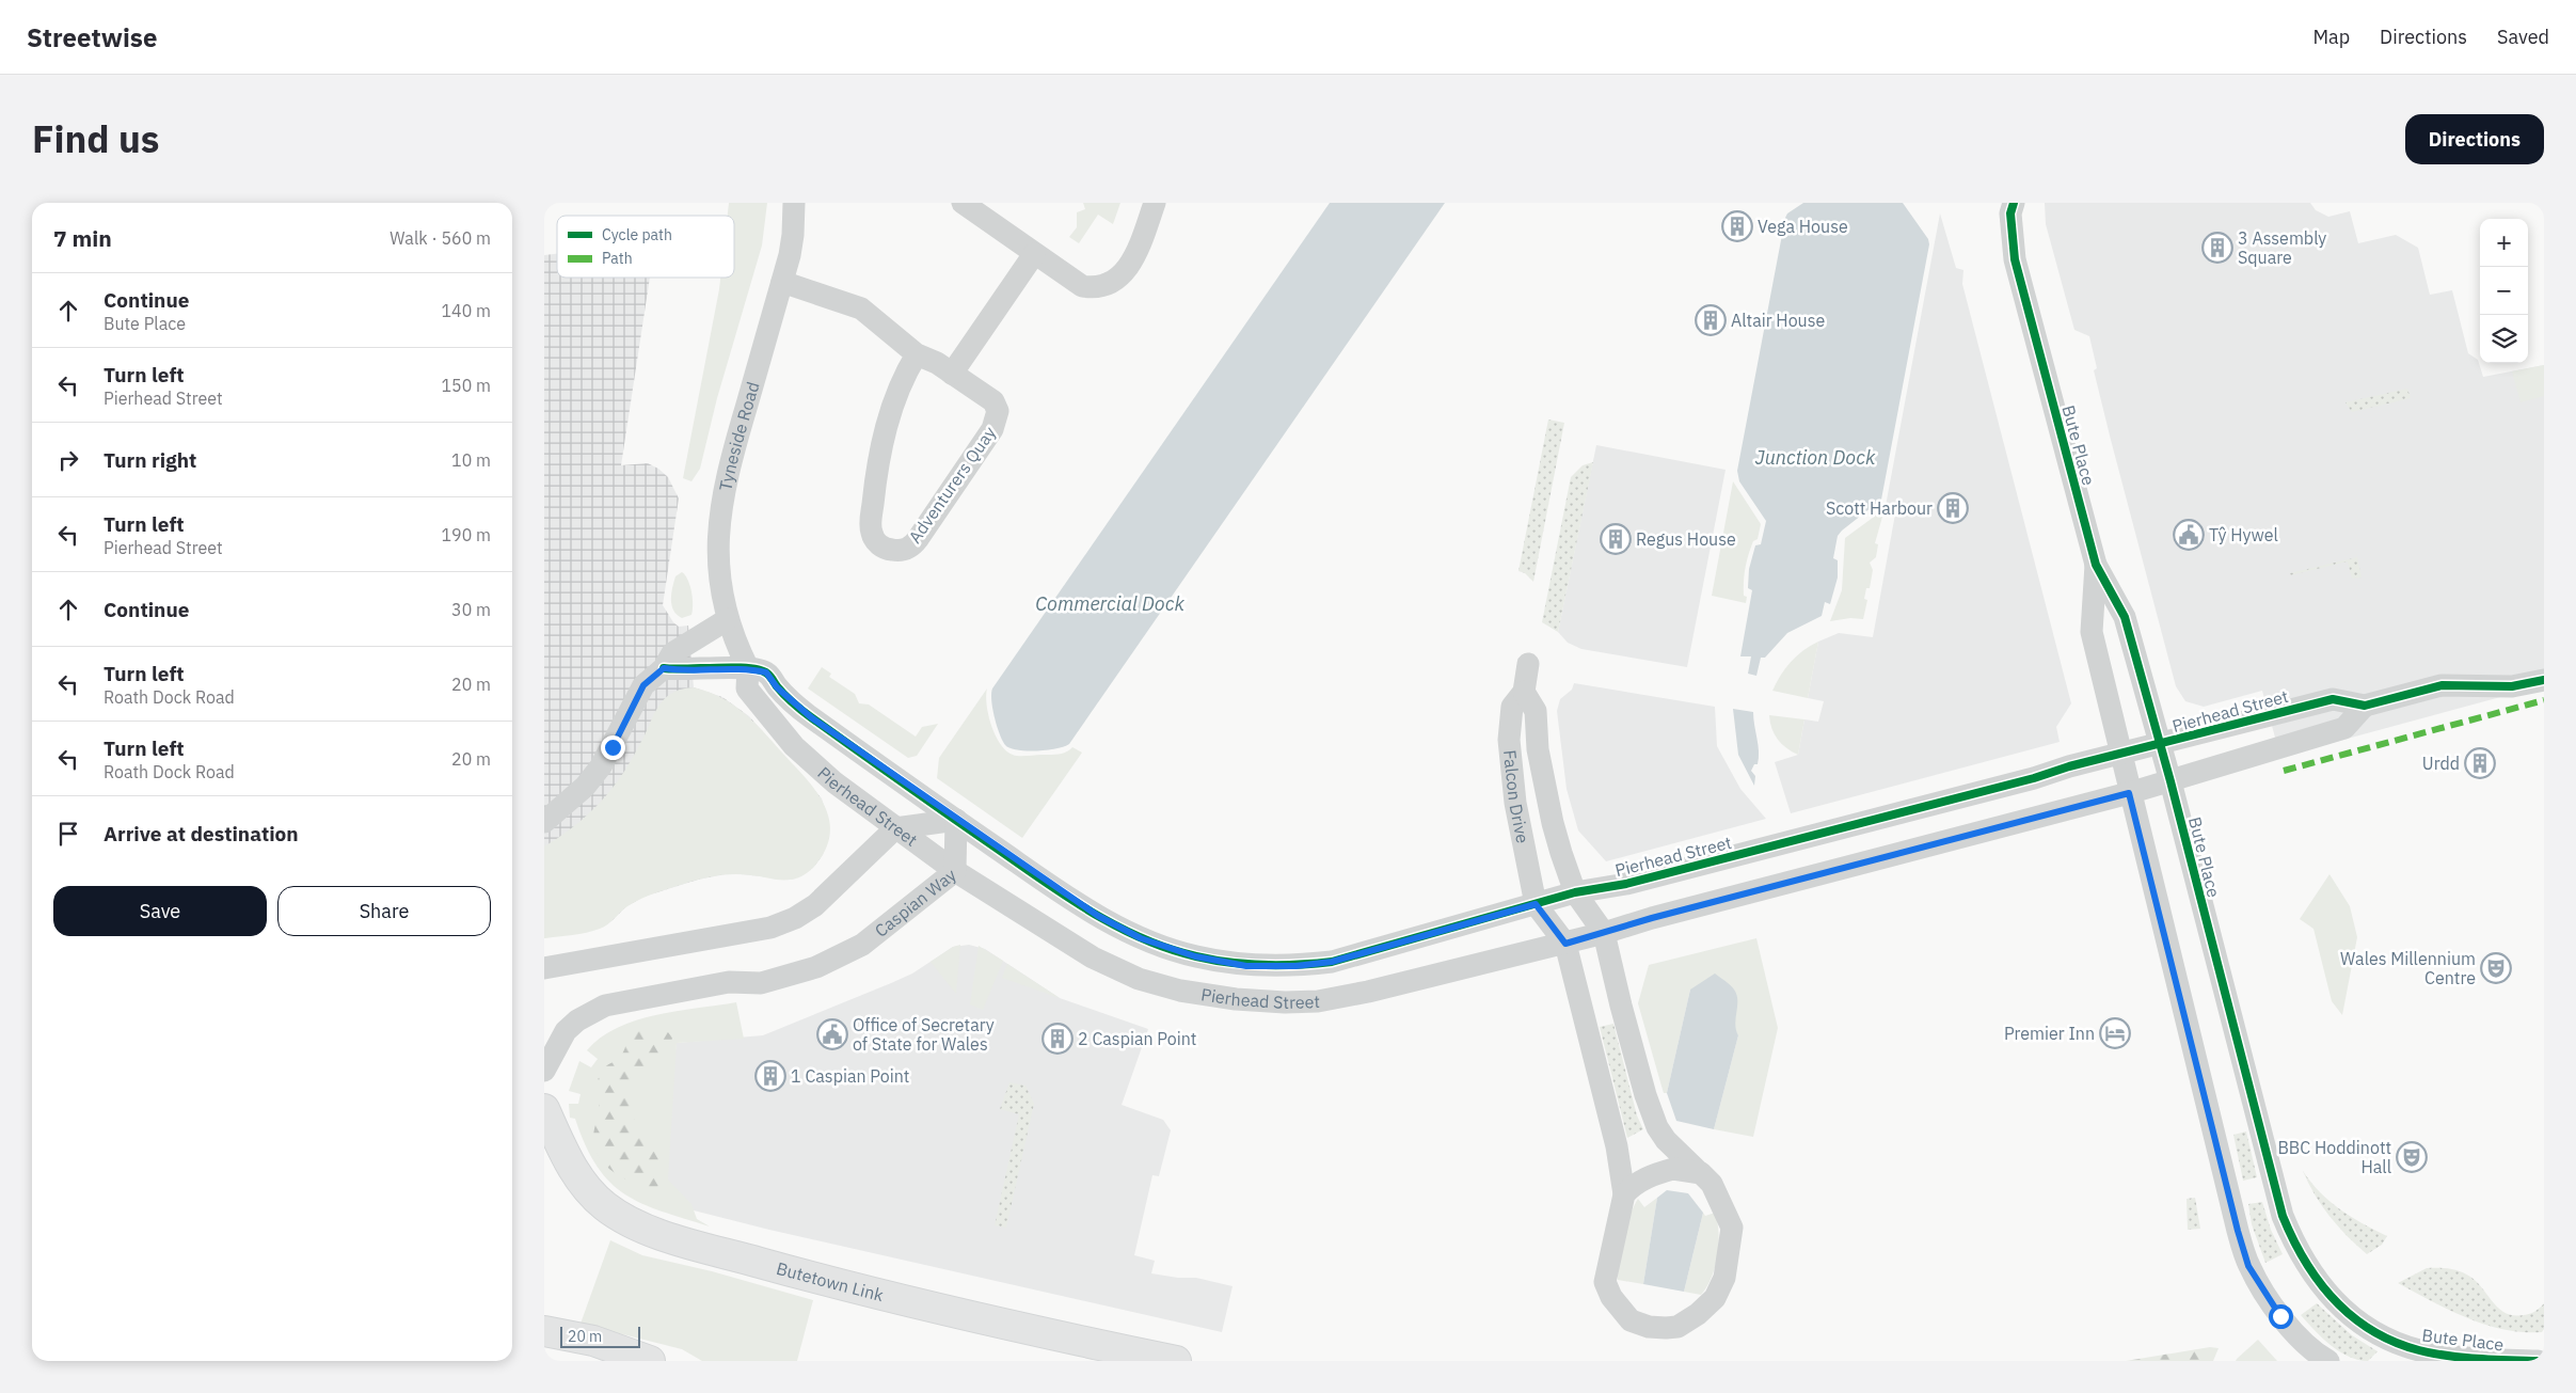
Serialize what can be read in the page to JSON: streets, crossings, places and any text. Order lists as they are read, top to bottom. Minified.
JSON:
{"streets":{"main road":["Butetown Link"],"street":["Tyneside Road","Bute Place","Adventurers Quay","Pierhead Street","Falcon Drive","Caspian Way"]},"crossings":[["Tyneside Road","Adventurers Quay"],["Tyneside Road","Pierhead Street"],["Bute Place","Pierhead Street"],["Pierhead Street","Falcon Drive"],["Pierhead Street","Caspian Way"]],"water":["Junction Dock","Commercial Dock"],"places":{"building":["Vega House","3 Assembly Square","Altair House","Scott Harbour","Regus House","Urdd","2 Caspian Point","1 Caspian Point"],"public building":["Tŷ Hywel","Office of Secretary of State for Wales"],"theatre":["Wales Millennium Centre","BBC Hoddinott Hall"],"hotel":["Premier Inn"]},"legend":["Cycle path","Path"],"scale_bar":"20 m","page":{"header":"Streetwise","nav":["Map","Directions","Saved"],"title":"Find us","buttons":["Directions",["Save","Share"]],"heading":["7 min","Walk · 560 m"],"map_buttons":["+","−"],"list":[["Continue","Bute Place","140 m"],["Turn left","Pierhead Street","150 m"],["Turn right","10 m"],["Turn left","Pierhead Street","190 m"],["Continue","30 m"],["Turn left","Roath Dock Road","20 m"],["Turn left","Roath Dock Road","20 m"],"Arrive at destination"],"scale":"20 m"}}
